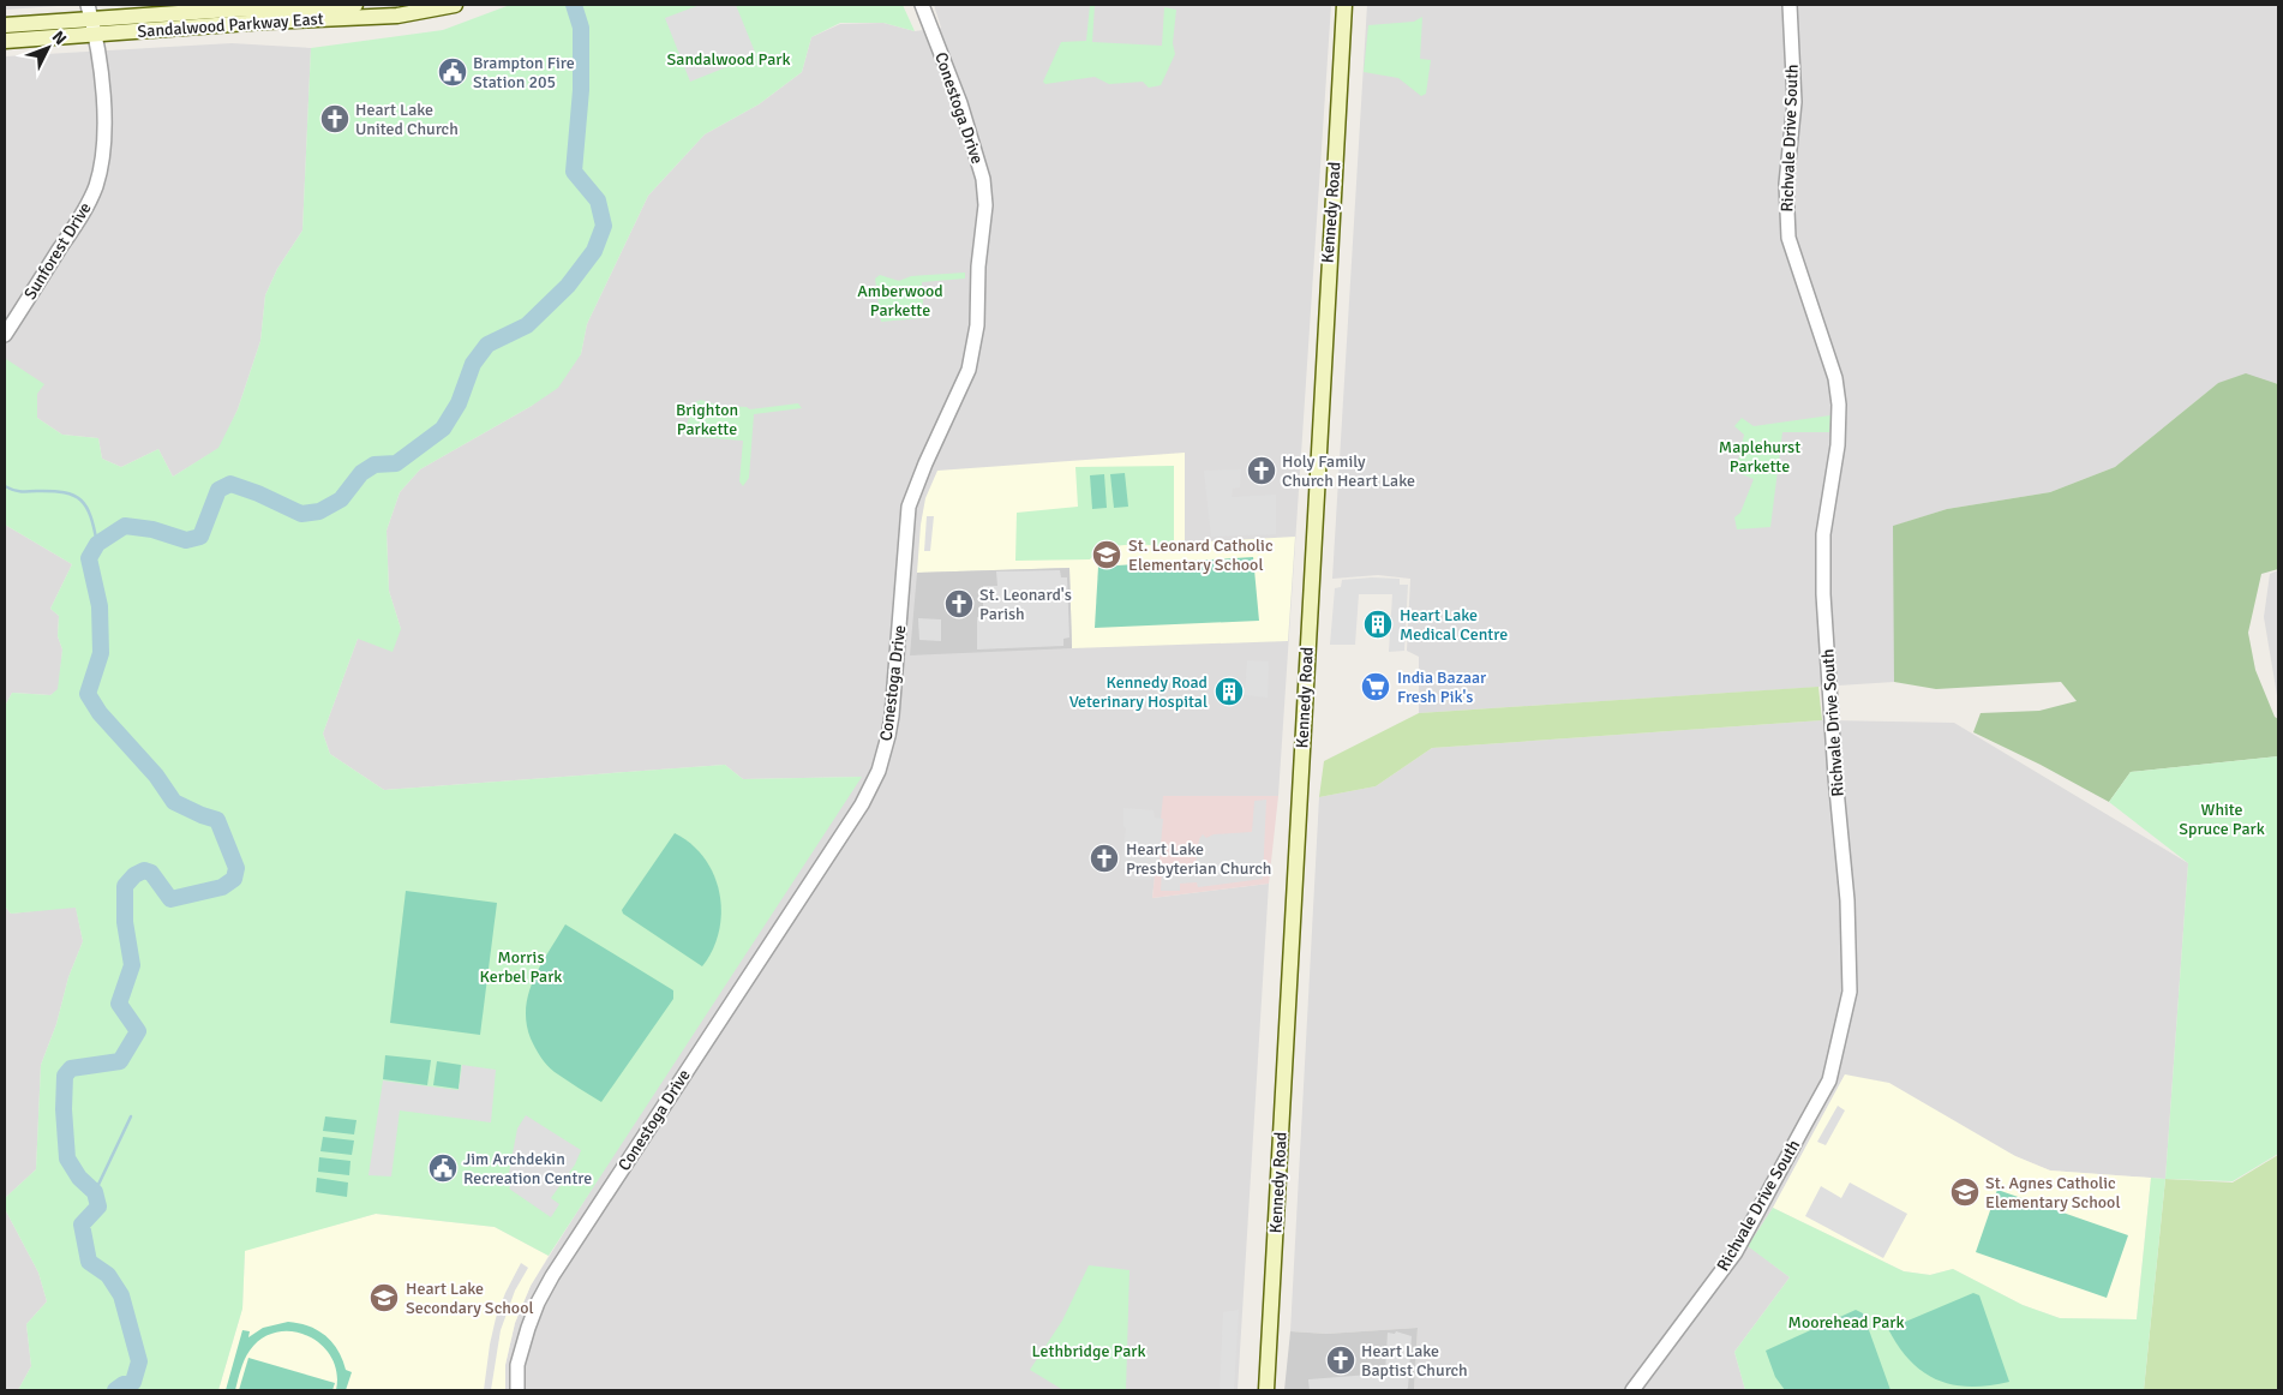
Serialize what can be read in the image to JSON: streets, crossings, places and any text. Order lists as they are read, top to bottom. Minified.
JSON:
{"streets":{"main road":["Sandalwood Parkway East","Kennedy Road"],"street":["Conestoga Drive","Richvale Drive South","Sunforest Drive"]},"crossings":[["Sandalwood Parkway East","Sunforest Drive"]],"parks":["Sandalwood Park","Amberwood Parkette","Brighton Parkette","Maplehurst Parkette","White Spruce Park","Morris Kerbel Park","Moorehead Park","Lethbridge Park"],"places":{"public building":["Brampton Fire Station 205","Jim Archdekin Recreation Centre"],"church":["Heart Lake United Church","Holy Family Church Heart Lake","St. Leonard's Parish","Heart Lake Presbyterian Church","Heart Lake Baptist Church"],"school or university":["St. Leonard Catholic Elementary School","St. Agnes Catholic Elementary School","Heart Lake Secondary School"],"building":["Heart Lake Medical Centre","Kennedy Road Veterinary Hospital"],"supermarket":["India Bazaar Fresh Pik's"]},"north":"top right"}
